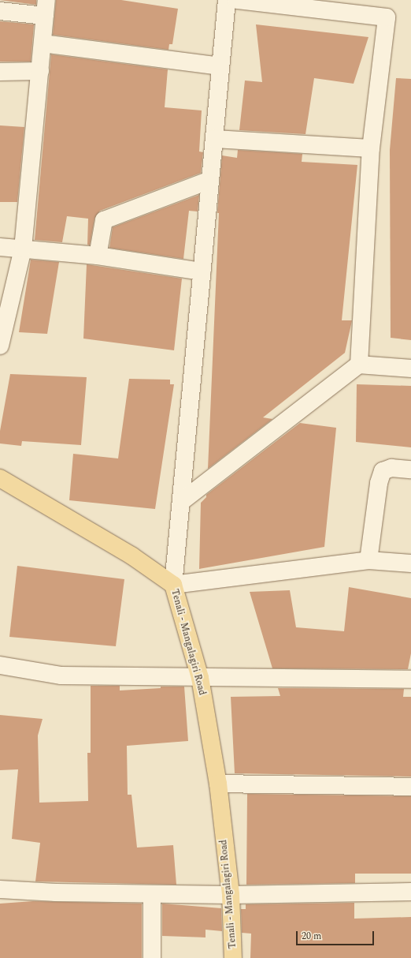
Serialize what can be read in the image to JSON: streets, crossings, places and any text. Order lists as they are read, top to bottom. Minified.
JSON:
{"streets":{"main road":["Tenali - Mangalagiri Road"]},"scale_bar":"20 m"}
